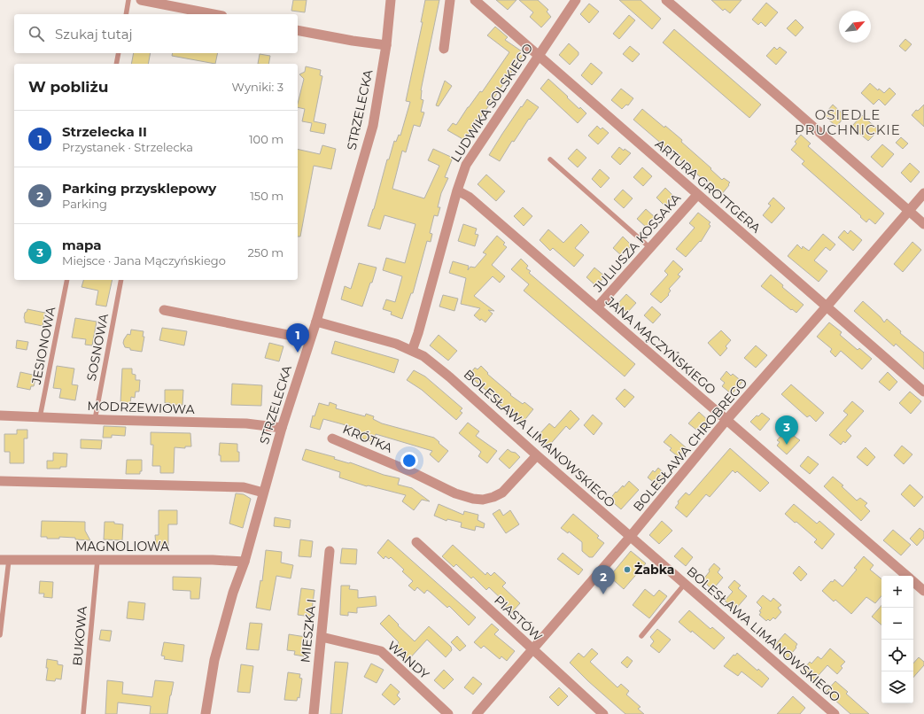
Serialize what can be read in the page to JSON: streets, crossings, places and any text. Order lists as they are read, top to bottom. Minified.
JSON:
{"streets":{"street":["LUDWIKA SOLSKIEGO","STRZELECKA","ARTURA GROTTGERA","JULIUSZA KOSSAKA","JANA MĄCZYŃSKIEGO","MODRZEWIOWA","KRÓTKA","BOLESŁAWA LIMANOWSKIEGO","BOLESŁAWA CHROBREGO","MAGNOLIOWA","PIASTÓW","MIESZKA I","WANDY"],"lane":["JESIONOWA","SOSNOWA","BUKOWA"]},"crossings":[["LUDWIKA SOLSKIEGO","ARTURA GROTTGERA"],["LUDWIKA SOLSKIEGO","JANA MĄCZYŃSKIEGO"],["LUDWIKA SOLSKIEGO","BOLESŁAWA LIMANOWSKIEGO"],["STRZELECKA","MODRZEWIOWA"],["STRZELECKA","BOLESŁAWA LIMANOWSKIEGO"],["STRZELECKA","MAGNOLIOWA"],["ARTURA GROTTGERA","JULIUSZA KOSSAKA"],["ARTURA GROTTGERA","BOLESŁAWA CHROBREGO"],["JULIUSZA KOSSAKA","JANA MĄCZYŃSKIEGO"],["JESIONOWA","MODRZEWIOWA"],["JANA MĄCZYŃSKIEGO","BOLESŁAWA CHROBREGO"],["SOSNOWA","MODRZEWIOWA"],["KRÓTKA","BOLESŁAWA LIMANOWSKIEGO"],["BOLESŁAWA LIMANOWSKIEGO","BOLESŁAWA CHROBREGO"],["BOLESŁAWA CHROBREGO","PIASTÓW"],["MAGNOLIOWA","BUKOWA"],["MIESZKA I","WANDY"]],"districts":["OSIEDLE PRUCHNICKIE"],"places":["Żabka"],"north":"top right","page":{"search":"Szukaj tutaj","heading":["W pobliżu","Wyniki: 3"],"list":[{"mark":"1","name":"Strzelecka II","note":"Przystanek · Strzelecka","value":"100 m"},{"mark":"2","name":"Parking przysklepowy","note":"Parking","value":"150 m"},{"mark":"3","name":"mapa","note":"Miejsce · Jana Mączyńskiego","value":"250 m"}],"pins":["1","3","2"],"map_buttons":["+","−"]}}
